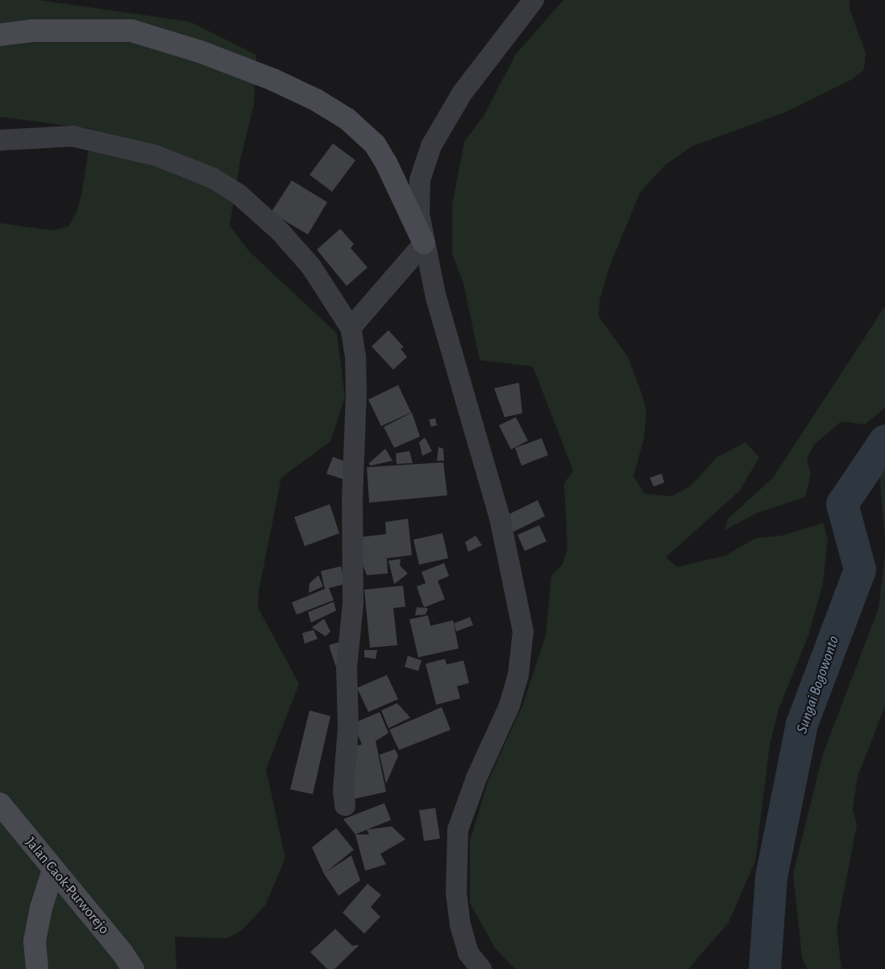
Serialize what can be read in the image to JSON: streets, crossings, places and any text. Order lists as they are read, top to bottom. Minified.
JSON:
{"streets":{"street":["Jalan Caok-Purworejo"]},"water":["Sungai Bogowonto"]}
